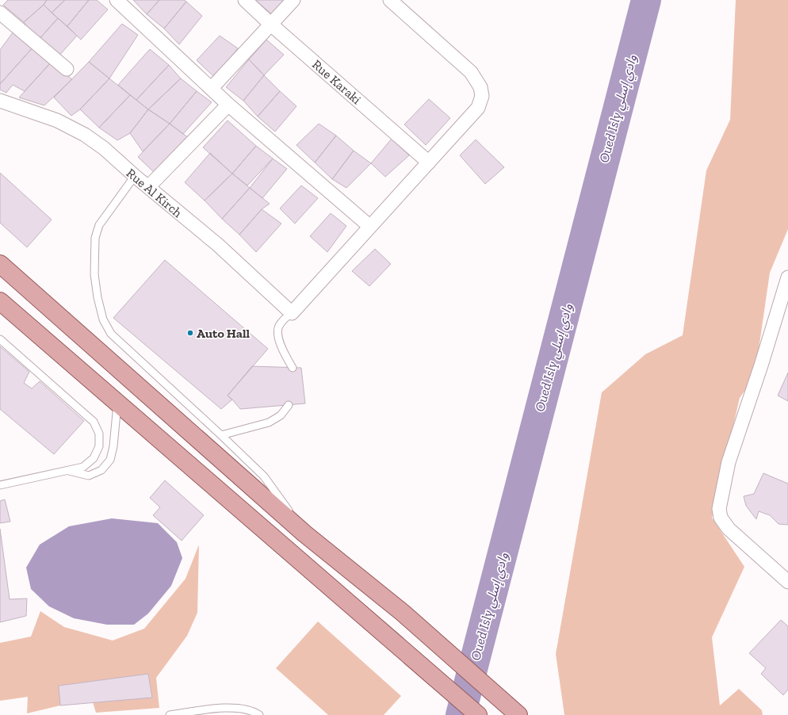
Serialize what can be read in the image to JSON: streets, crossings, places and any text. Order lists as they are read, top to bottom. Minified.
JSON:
{"streets":{"street":["Rue Karaki","Rue Al Kirch"]},"water":["Oued Isly وادي إسلي"],"places":["Auto Hall"]}
